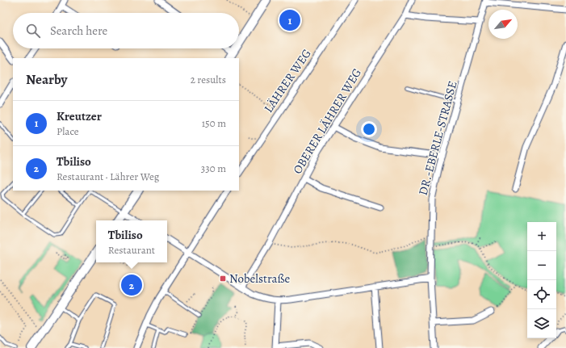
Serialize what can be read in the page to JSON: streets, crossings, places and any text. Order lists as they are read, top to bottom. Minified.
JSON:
{"streets":{"street":["LÄHRER WEG","OBERER LÄHRER WEG","DR.-EBERLE-STRASSE"]},"places":{"transit":["Nobelstraße"]},"north":"top right","page":{"pins":["1","2"],"search":"Search here","heading":["Nearby","2 results"],"list":[{"mark":"1","name":"Kreutzer","note":"Place","value":"150 m"},{"mark":"2","name":"Tbiliso","note":"Restaurant · Lährer Weg","value":"330 m"}],"popup":["Tbiliso","Restaurant"],"map_buttons":["+","−"]}}
